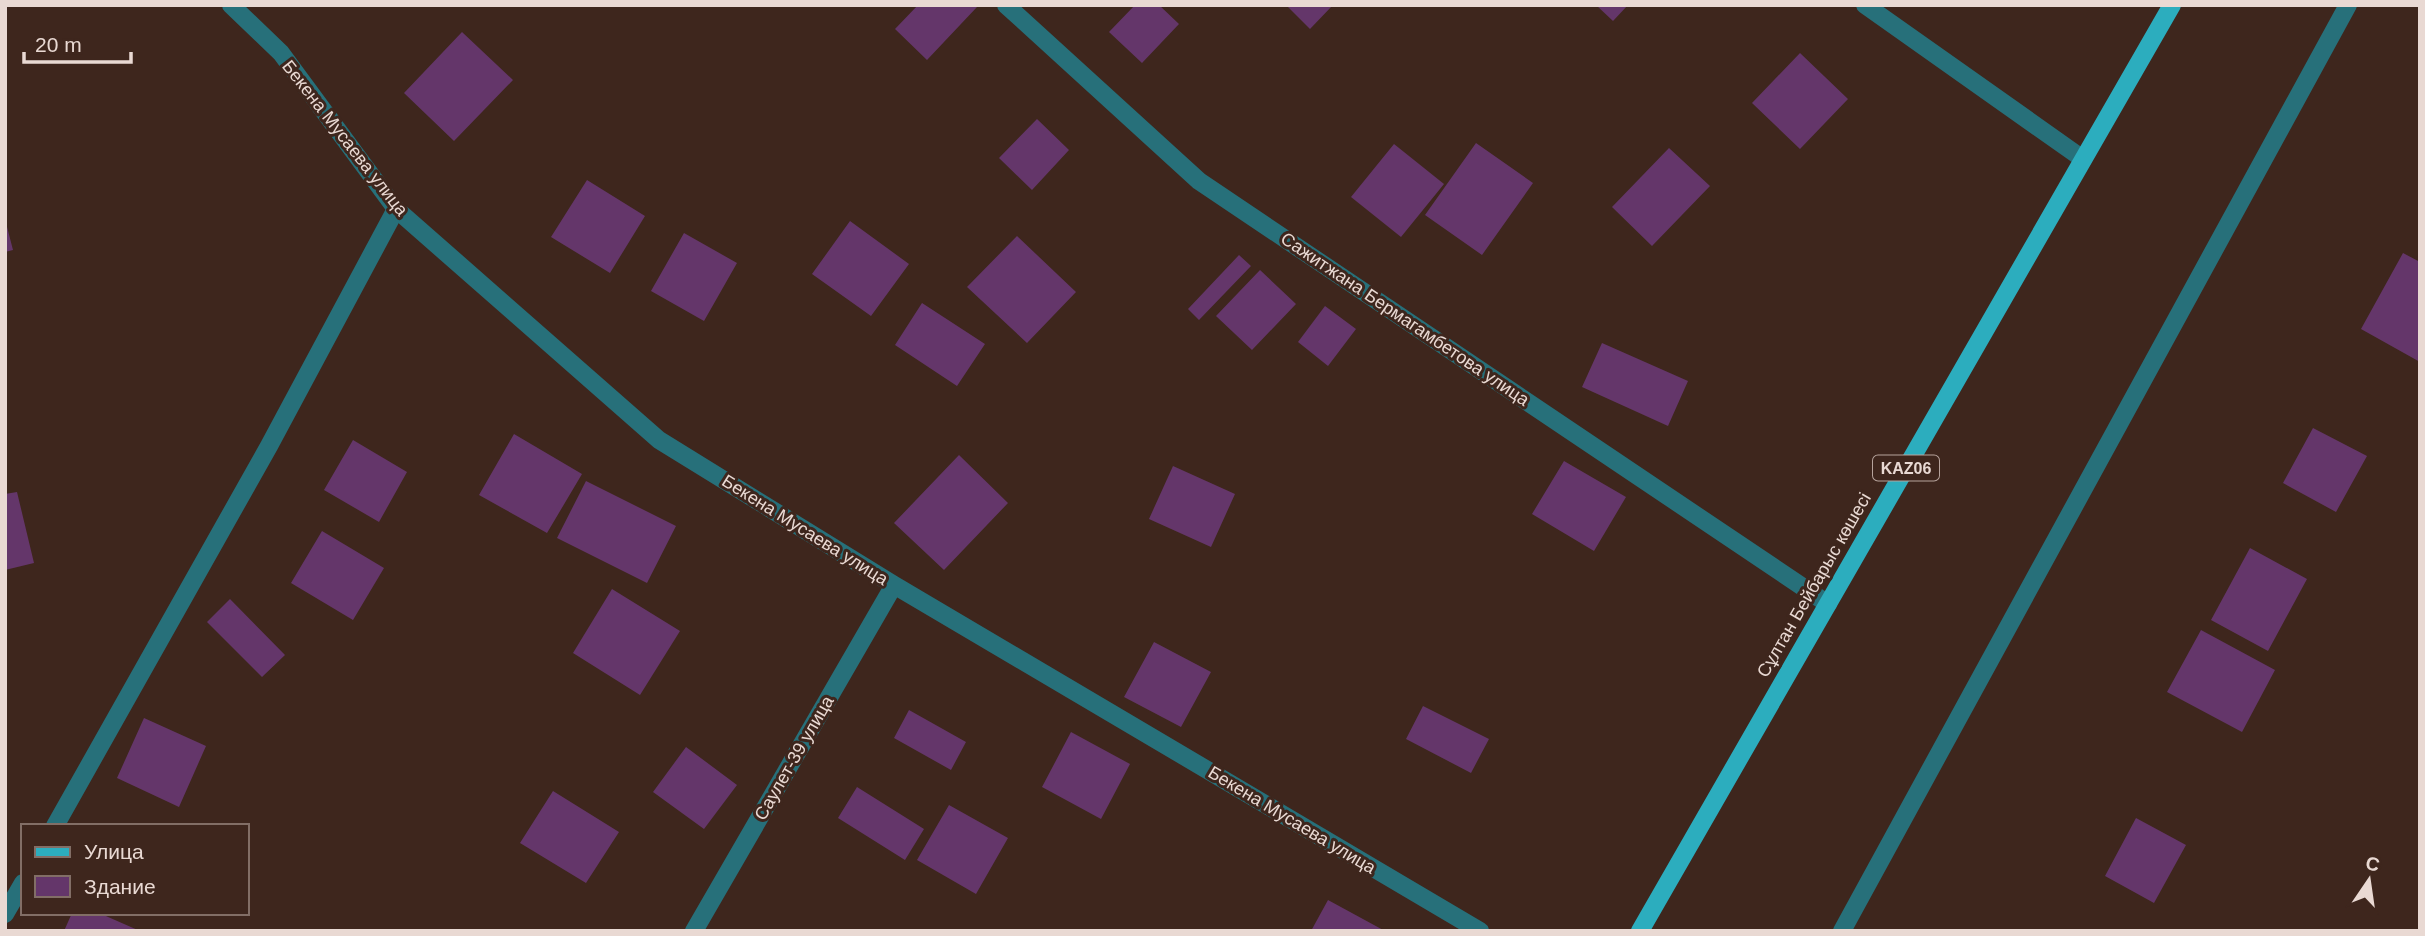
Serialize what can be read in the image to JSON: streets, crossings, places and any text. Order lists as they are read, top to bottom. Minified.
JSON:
{"streets":{"main road":["KAZ06","Сұлтан Бейбарыс көшесі"],"street":["Бекена Мусаева улица","Сажитжана Бермагамбетова улица","Саулет-39 улица"]},"crossings":[["Бекена Мусаева улица","Саулет-39 улица"],["Сажитжана Бермагамбетова улица","Сұлтан Бейбарыс көшесі"]],"legend":["Улица","Здание"],"scale_bar":"20 m","north":"top"}
